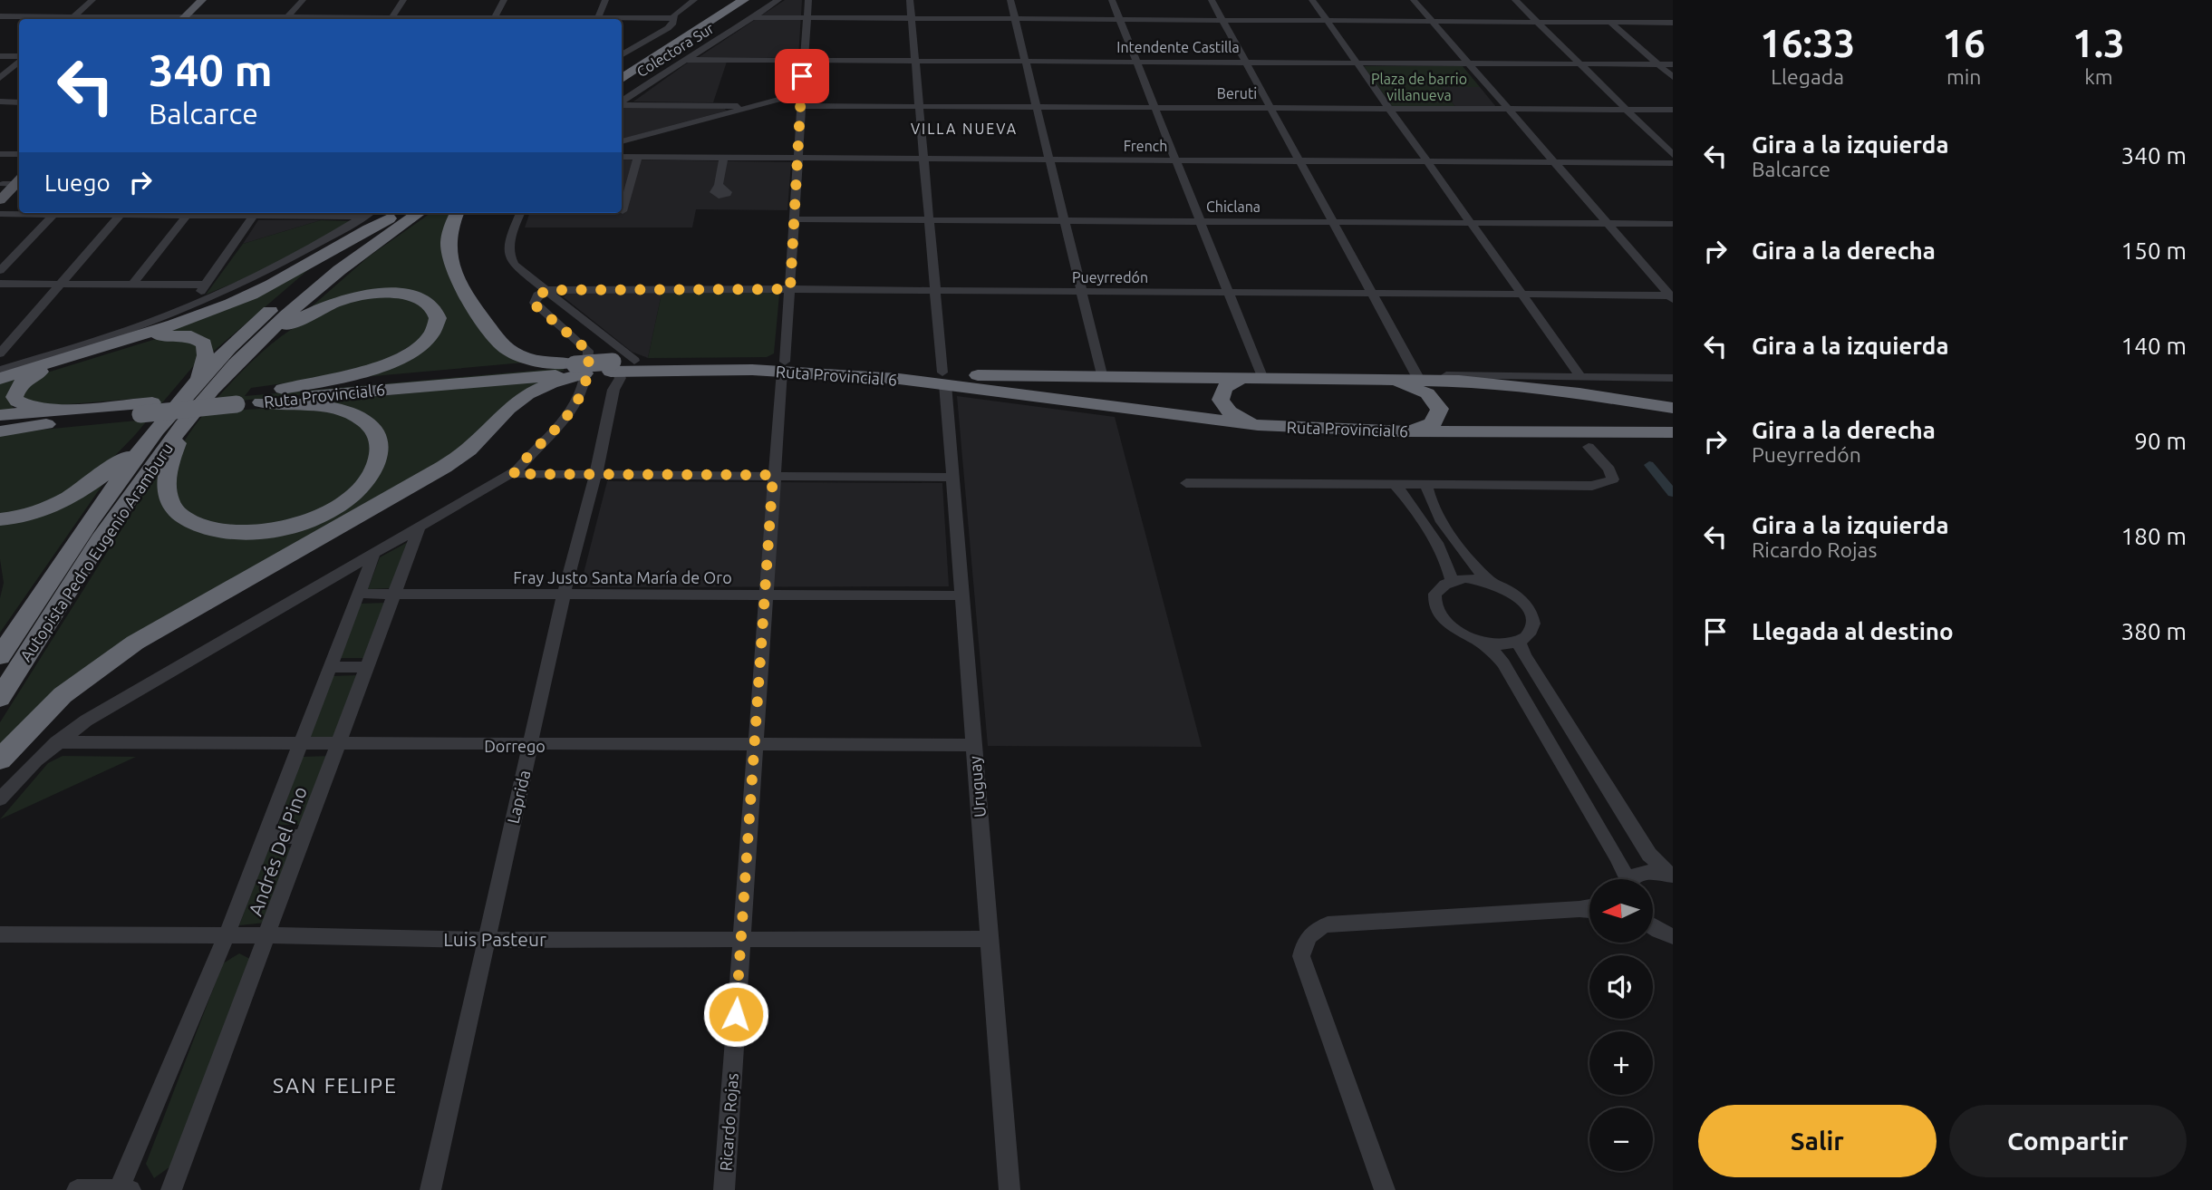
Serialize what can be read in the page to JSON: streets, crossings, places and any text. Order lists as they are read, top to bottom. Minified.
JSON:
{"streets":{"highway":["Ruta Provincial 6","Autopista Pedro Eugenio Aramburu"],"street":["Intendente Castilla","Colectora Sur","Beruti","French","Chiclana","Pueyrredón","Fray Justo Santa María de Oro","Dorrego","Uruguay","Laprida","Andrés Del Pino","Luis Pasteur","Ricardo Rojas"]},"crossings":[["Intendente Castilla","Colectora Sur"],["Intendente Castilla","Uruguay"],["Intendente Castilla","Ricardo Rojas"],["Beruti","Uruguay"],["Beruti","Ricardo Rojas"],["French","Uruguay"],["French","Ricardo Rojas"],["Chiclana","Uruguay"],["Chiclana","Ricardo Rojas"],["Pueyrredón","Uruguay"],["Pueyrredón","Ricardo Rojas"],["Ruta Provincial 6","Uruguay"],["Ruta Provincial 6","Laprida"],["Ruta Provincial 6","Ricardo Rojas"],["Fray Justo Santa María de Oro","Uruguay"],["Fray Justo Santa María de Oro","Laprida"],["Fray Justo Santa María de Oro","Andrés Del Pino"],["Fray Justo Santa María de Oro","Ricardo Rojas"],["Dorrego","Uruguay"],["Dorrego","Laprida"],["Dorrego","Andrés Del Pino"],["Dorrego","Ricardo Rojas"],["Uruguay","Luis Pasteur"],["Laprida","Luis Pasteur"],["Andrés Del Pino","Luis Pasteur"],["Luis Pasteur","Ricardo Rojas"]],"districts":["VILLA NUEVA","SAN FELIPE"],"parks":["Plaza de barrio villanueva"],"north":"left","page":{"eta":["16:33","Llegada","16","min","1.3","km"],"turn":["340 m","Balcarce"],"list":[{"name":"Gira a la izquierda","note":"Balcarce","value":"340 m"},{"name":"Gira a la derecha","value":"150 m"},{"name":"Gira a la izquierda","value":"140 m"},{"name":"Gira a la derecha","note":"Pueyrredón","value":"90 m"},{"name":"Gira a la izquierda","note":"Ricardo Rojas","value":"180 m"},{"name":"Llegada al destino","value":"380 m"}],"then":"Luego","map_buttons":["+","−"],"buttons":["Salir","Compartir"]}}
